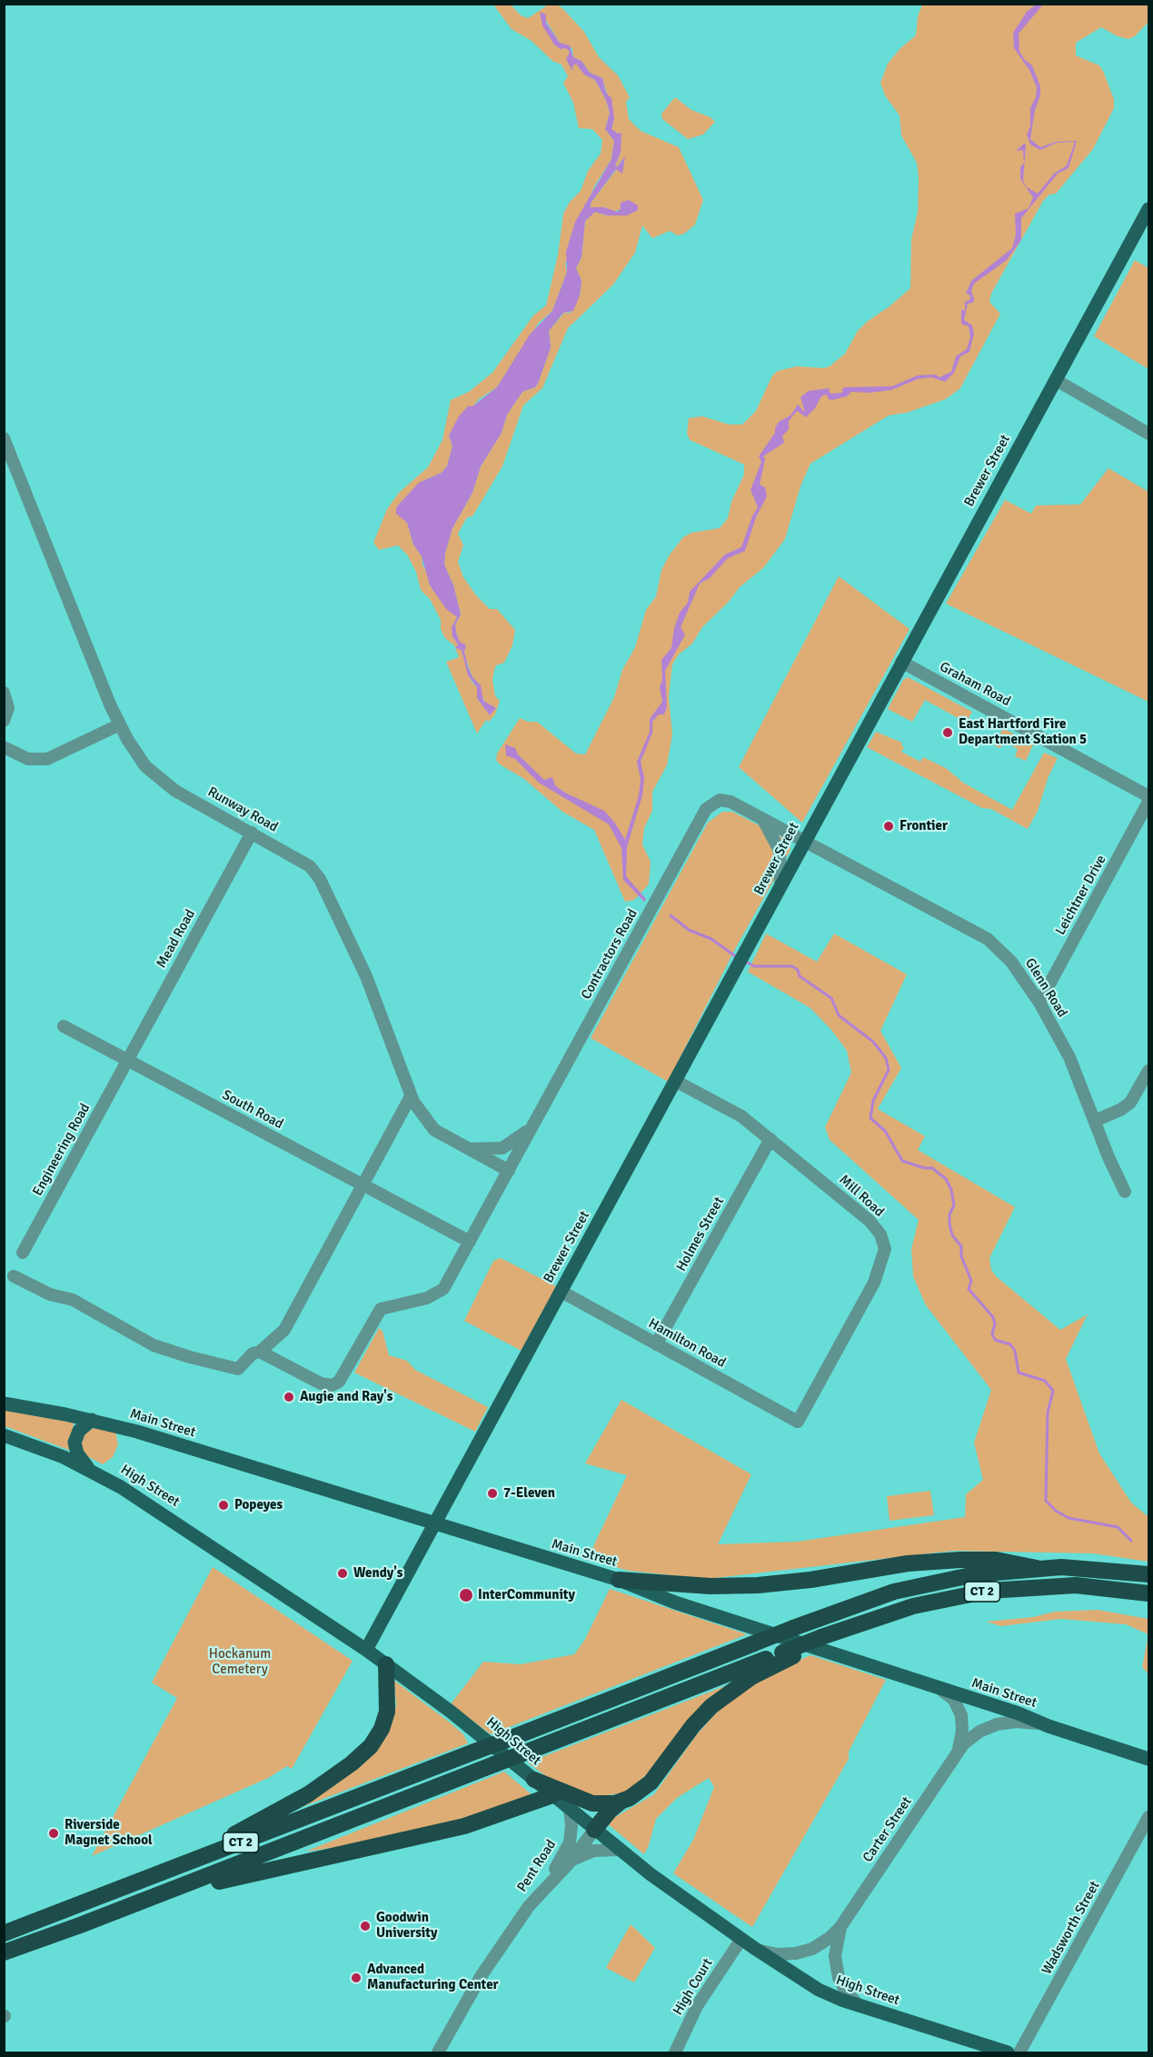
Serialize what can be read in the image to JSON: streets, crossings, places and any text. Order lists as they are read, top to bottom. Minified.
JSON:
{"streets":{"highway":["CT 2"],"main road":["Brewer Street","Main Street","High Street"],"street":["Graham Road","Runway Road","Leichtner Drive","Mead Road","Contractors Road","Glenn Road","South Road","Engineering Road","Mill Road","Holmes Street","Hamilton Road","Carter Street","Pent Road","Wadsworth Street","High Court"]},"crossings":[["Brewer Street","Graham Road"],["Brewer Street","Contractors Road"],["Brewer Street","Glenn Road"],["Brewer Street","Mill Road"],["Brewer Street","Hamilton Road"],["Brewer Street","Main Street"],["Brewer Street","High Street"],["Runway Road","Mead Road"],["Runway Road","Contractors Road"],["Leichtner Drive","Glenn Road"],["Mead Road","South Road"],["Mead Road","Engineering Road"],["Contractors Road","Glenn Road"],["Contractors Road","South Road"],["South Road","Engineering Road"],["Mill Road","Holmes Street"],["Mill Road","Hamilton Road"],["Holmes Street","Hamilton Road"],["Main Street","Carter Street"],["High Street","Carter Street"],["High Street","Pent Road"],["High Street","High Court"]],"parks":["Hockanum Cemetery"],"places":["East Hartford Fire Department Station 5","Frontier","Augie and Ray's","7-Eleven","Popeyes","Wendy's","InterCommunity","Riverside Magnet School","Goodwin University","Advanced Manufacturing Center"]}
